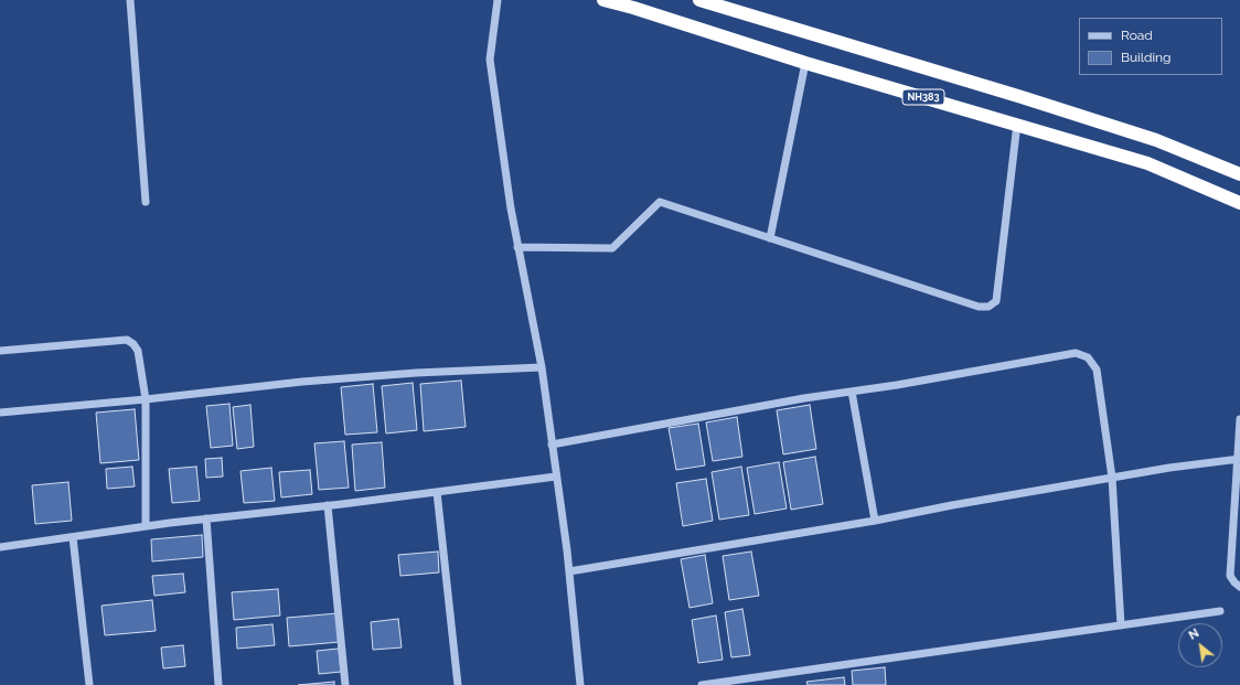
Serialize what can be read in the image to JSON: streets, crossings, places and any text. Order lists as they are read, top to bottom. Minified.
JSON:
{"streets":{"highway":["NH383"]},"legend":["Road","Building"],"north":"top left"}
